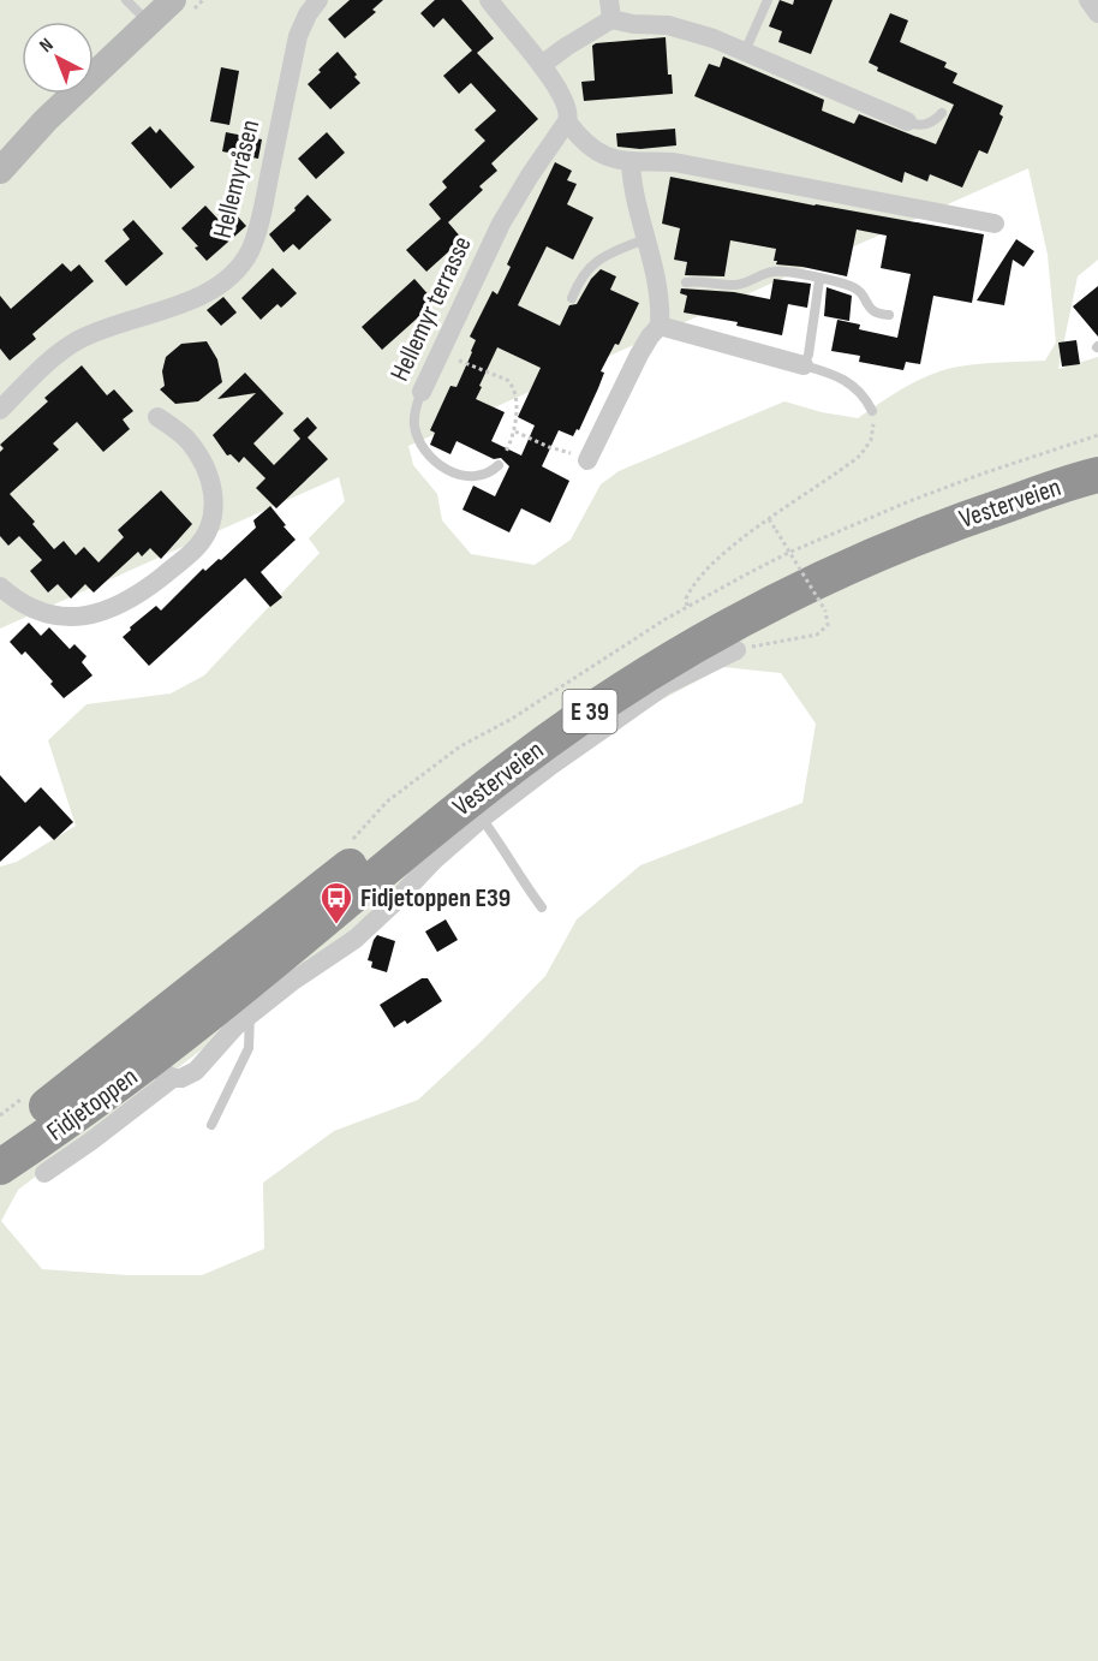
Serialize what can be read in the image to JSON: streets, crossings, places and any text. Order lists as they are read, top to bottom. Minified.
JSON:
{"streets":{"highway":["Vesterveien","E 39"],"street":["Hellemyråsen","Hellemyr terrasse","Fidjetoppen"]},"crossings":[["Vesterveien","Fidjetoppen"]],"places":{"bus stop":["Fidjetoppen E39"]},"north":"top left"}
